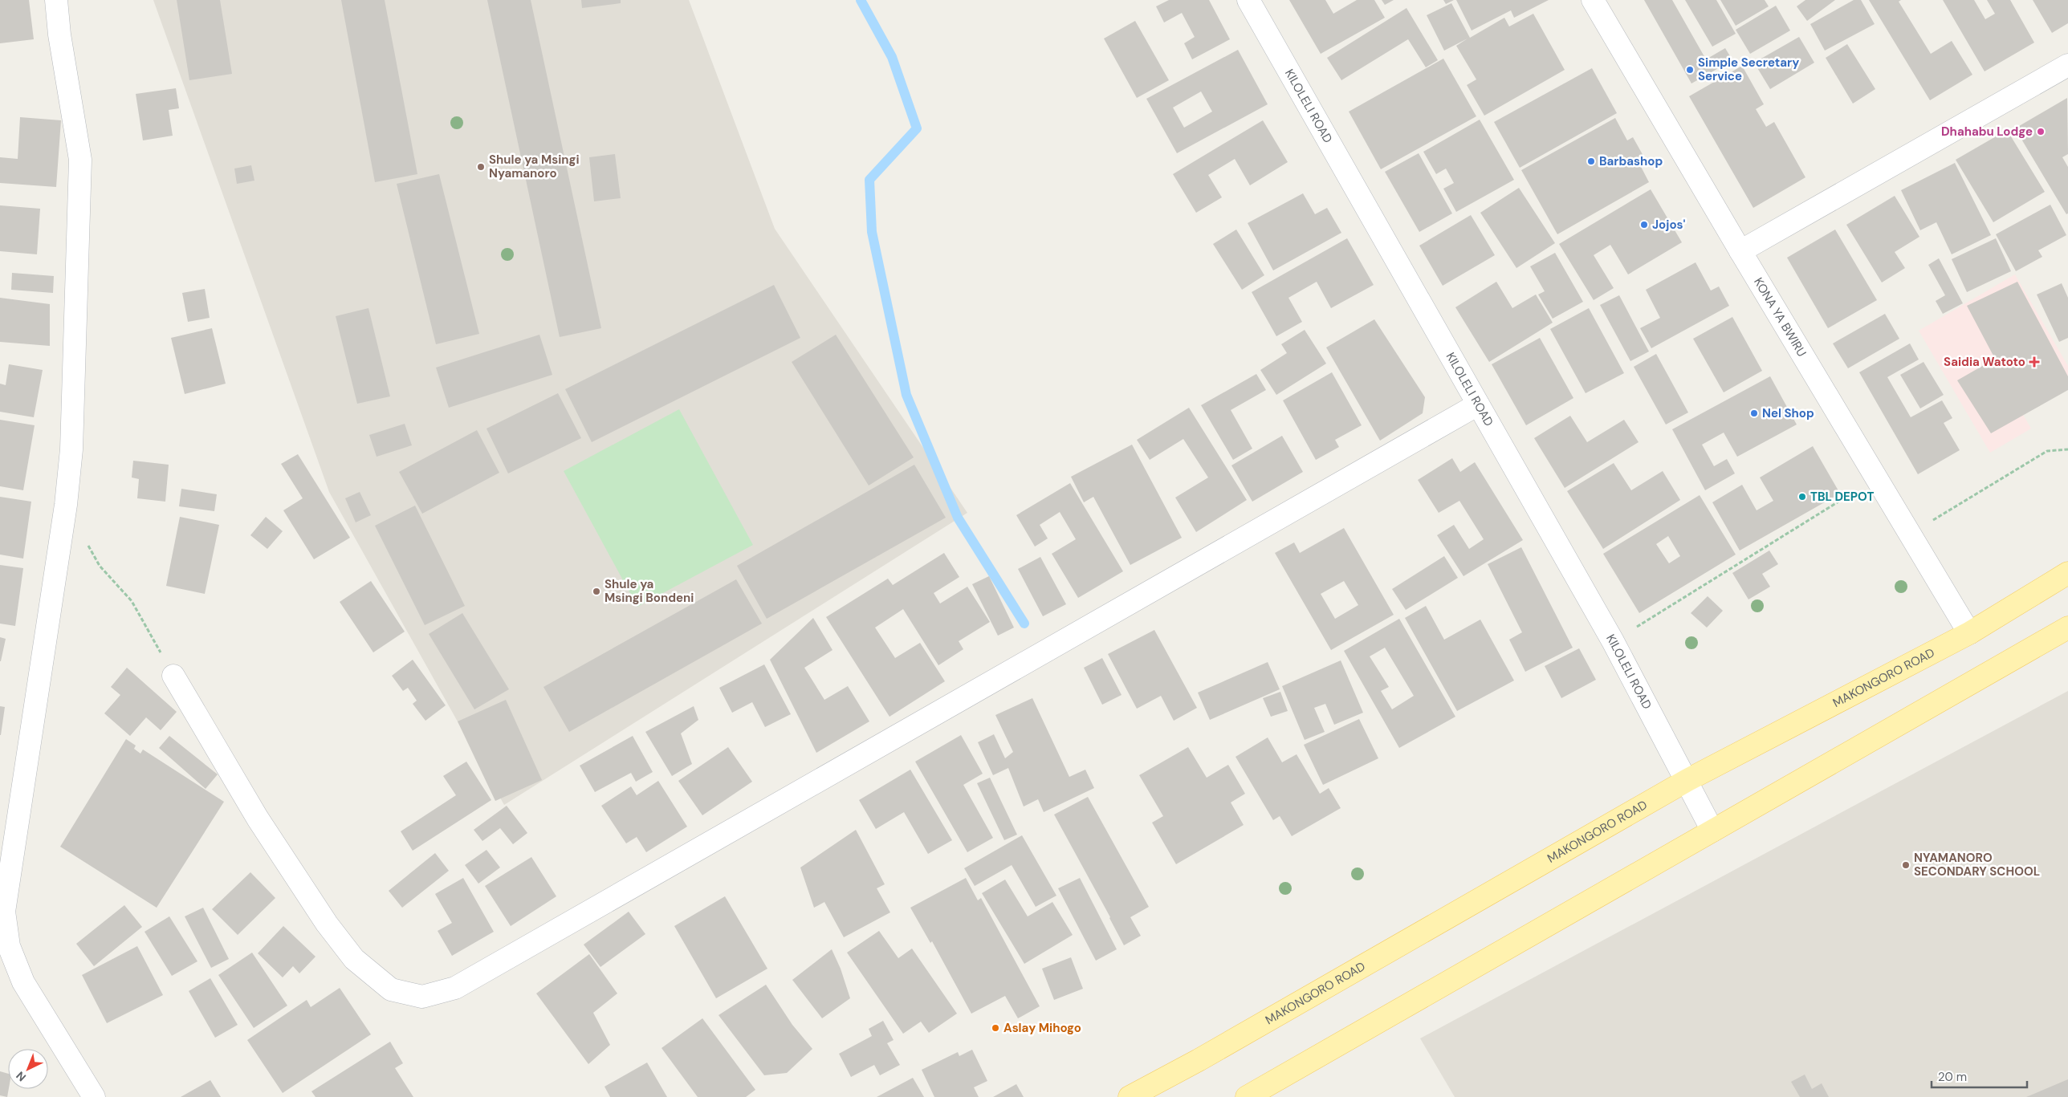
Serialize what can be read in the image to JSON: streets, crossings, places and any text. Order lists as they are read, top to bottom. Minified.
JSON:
{"streets":{"main road":["MAKONGORO ROAD"],"street":["KILOLELI ROAD","KONA YA BWIRU"]},"crossings":[["KILOLELI ROAD","MAKONGORO ROAD"],["KONA YA BWIRU","MAKONGORO ROAD"]],"places":{"other":["Simple Secretary Service","Dhahabu Lodge","Barbashop","Shule ya Msingi Nyamanoro","Jojos'","Nel Shop","TBL DEPOT","Shule ya Msingi Bondeni","NYAMANORO SECONDARY SCHOOL","Aslay Mihogo"],"health":["Saidia Watoto"]},"scale_bar":"20 m","north":"bottom left"}
